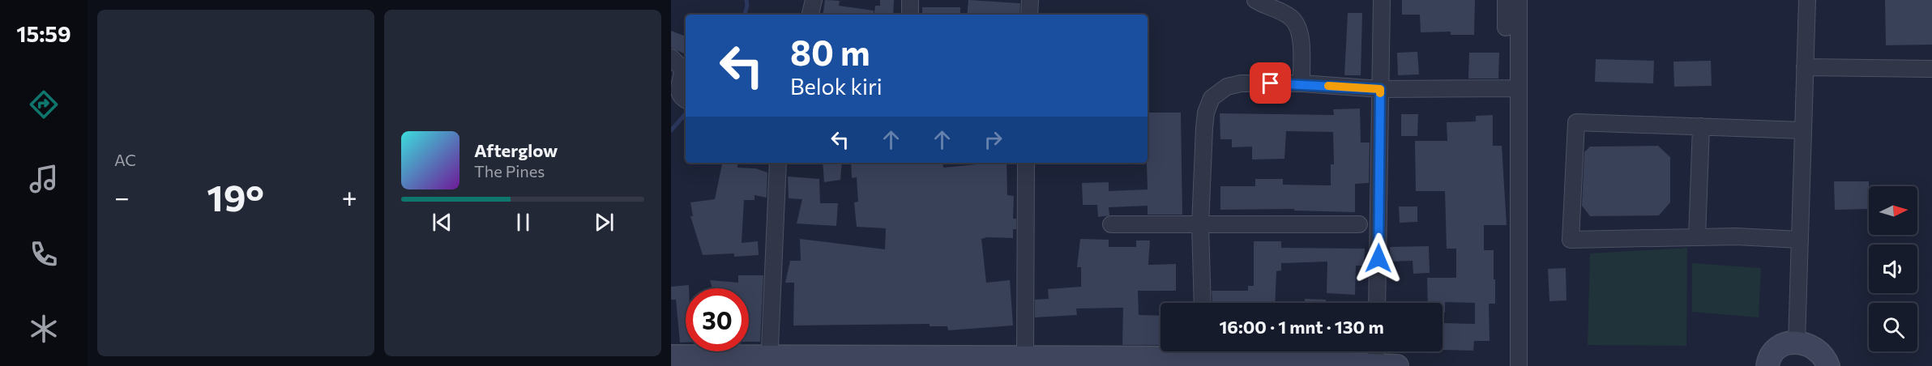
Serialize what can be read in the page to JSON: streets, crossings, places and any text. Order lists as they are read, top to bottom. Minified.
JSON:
{"north":"right","page":{"tabs":"15:59","tile":"AC","turn":["80 m","Belok kiri"],"song":["Afterglow","The Pines"],"heat":["−","19°","+"],"limit":"30","trip":"16:00 · 1 mnt · 130 m"}}
